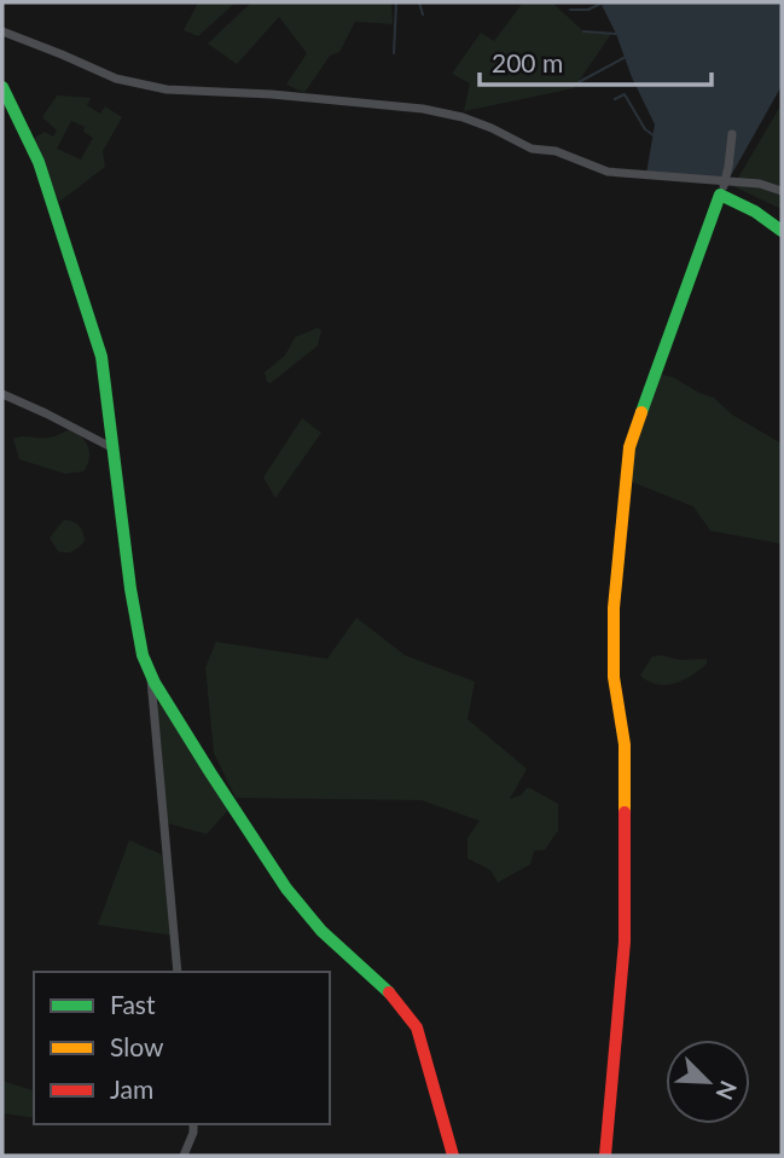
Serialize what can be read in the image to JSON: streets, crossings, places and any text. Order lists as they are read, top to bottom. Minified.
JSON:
{"legend":["Fast","Slow","Jam"],"scale_bar":"200 m","north":"bottom right"}
